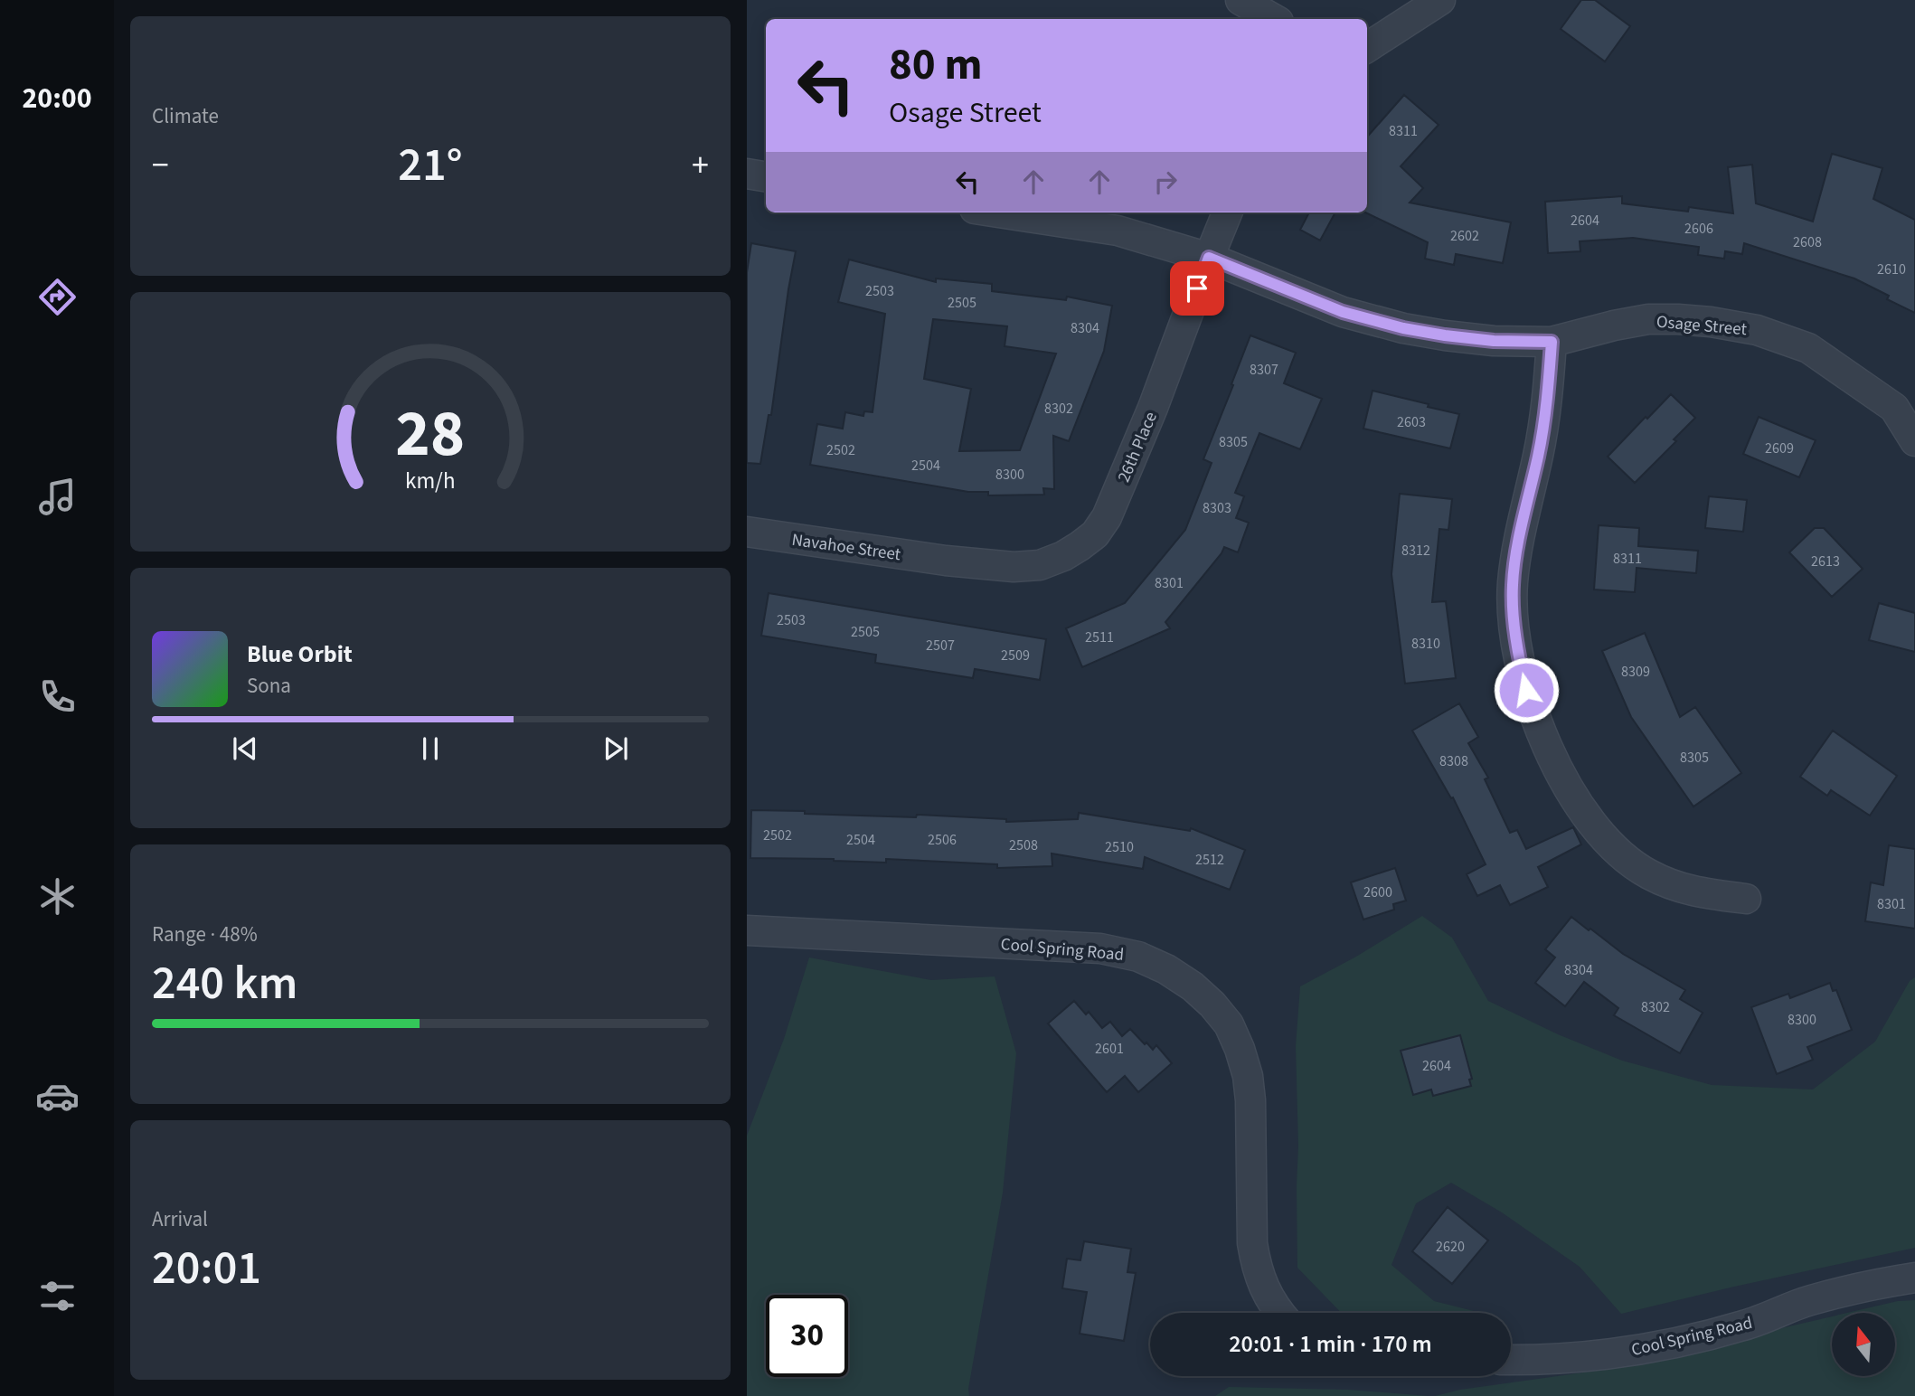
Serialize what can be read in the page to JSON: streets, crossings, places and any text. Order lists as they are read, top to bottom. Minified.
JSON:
{"streets":{"street":["Osage Street","26th Place","Navahoe Street","Cool Spring Road"]},"crossings":[["Osage Street","26th Place"],["26th Place","Navahoe Street"]],"house_numbers":["8311","2604","2606","2602","2608","2610","2503","2505","8304","8307","8302","2603","8305","2609","2502","2504","8300","8303","8312","8311","2613","8301","2503","2505","2511","8310","2507","2509","8309","8305","8308","2502","2504","2506","2508","2510","2512","2600","8301","8304","8302","8300","2601","2604","2620"],"north":"top","page":{"tabs":"20:00","tile":["Climate",["Range · 48%","240 km"],["Arrival","20:01"]],"turn":["80 m","Osage Street"],"heat":["−","21°","+"],"song":["Blue Orbit","Sona"],"limit":"30","trip":"20:01 · 1 min · 170 m","gauge":["28","km/h"]}}
